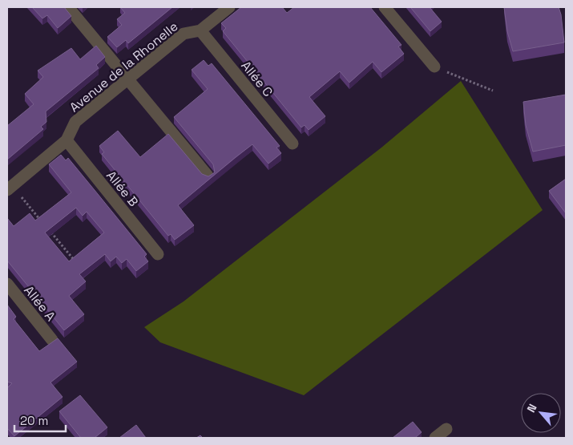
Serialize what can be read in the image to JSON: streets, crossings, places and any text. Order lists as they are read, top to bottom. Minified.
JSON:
{"streets":{"street":["Avenue de la Rhonelle","Allée C","Allée B","Allée A"]},"crossings":[["Avenue de la Rhonelle","Allée C"],["Avenue de la Rhonelle","Allée B"]],"scale_bar":"20 m","north":"top left"}
